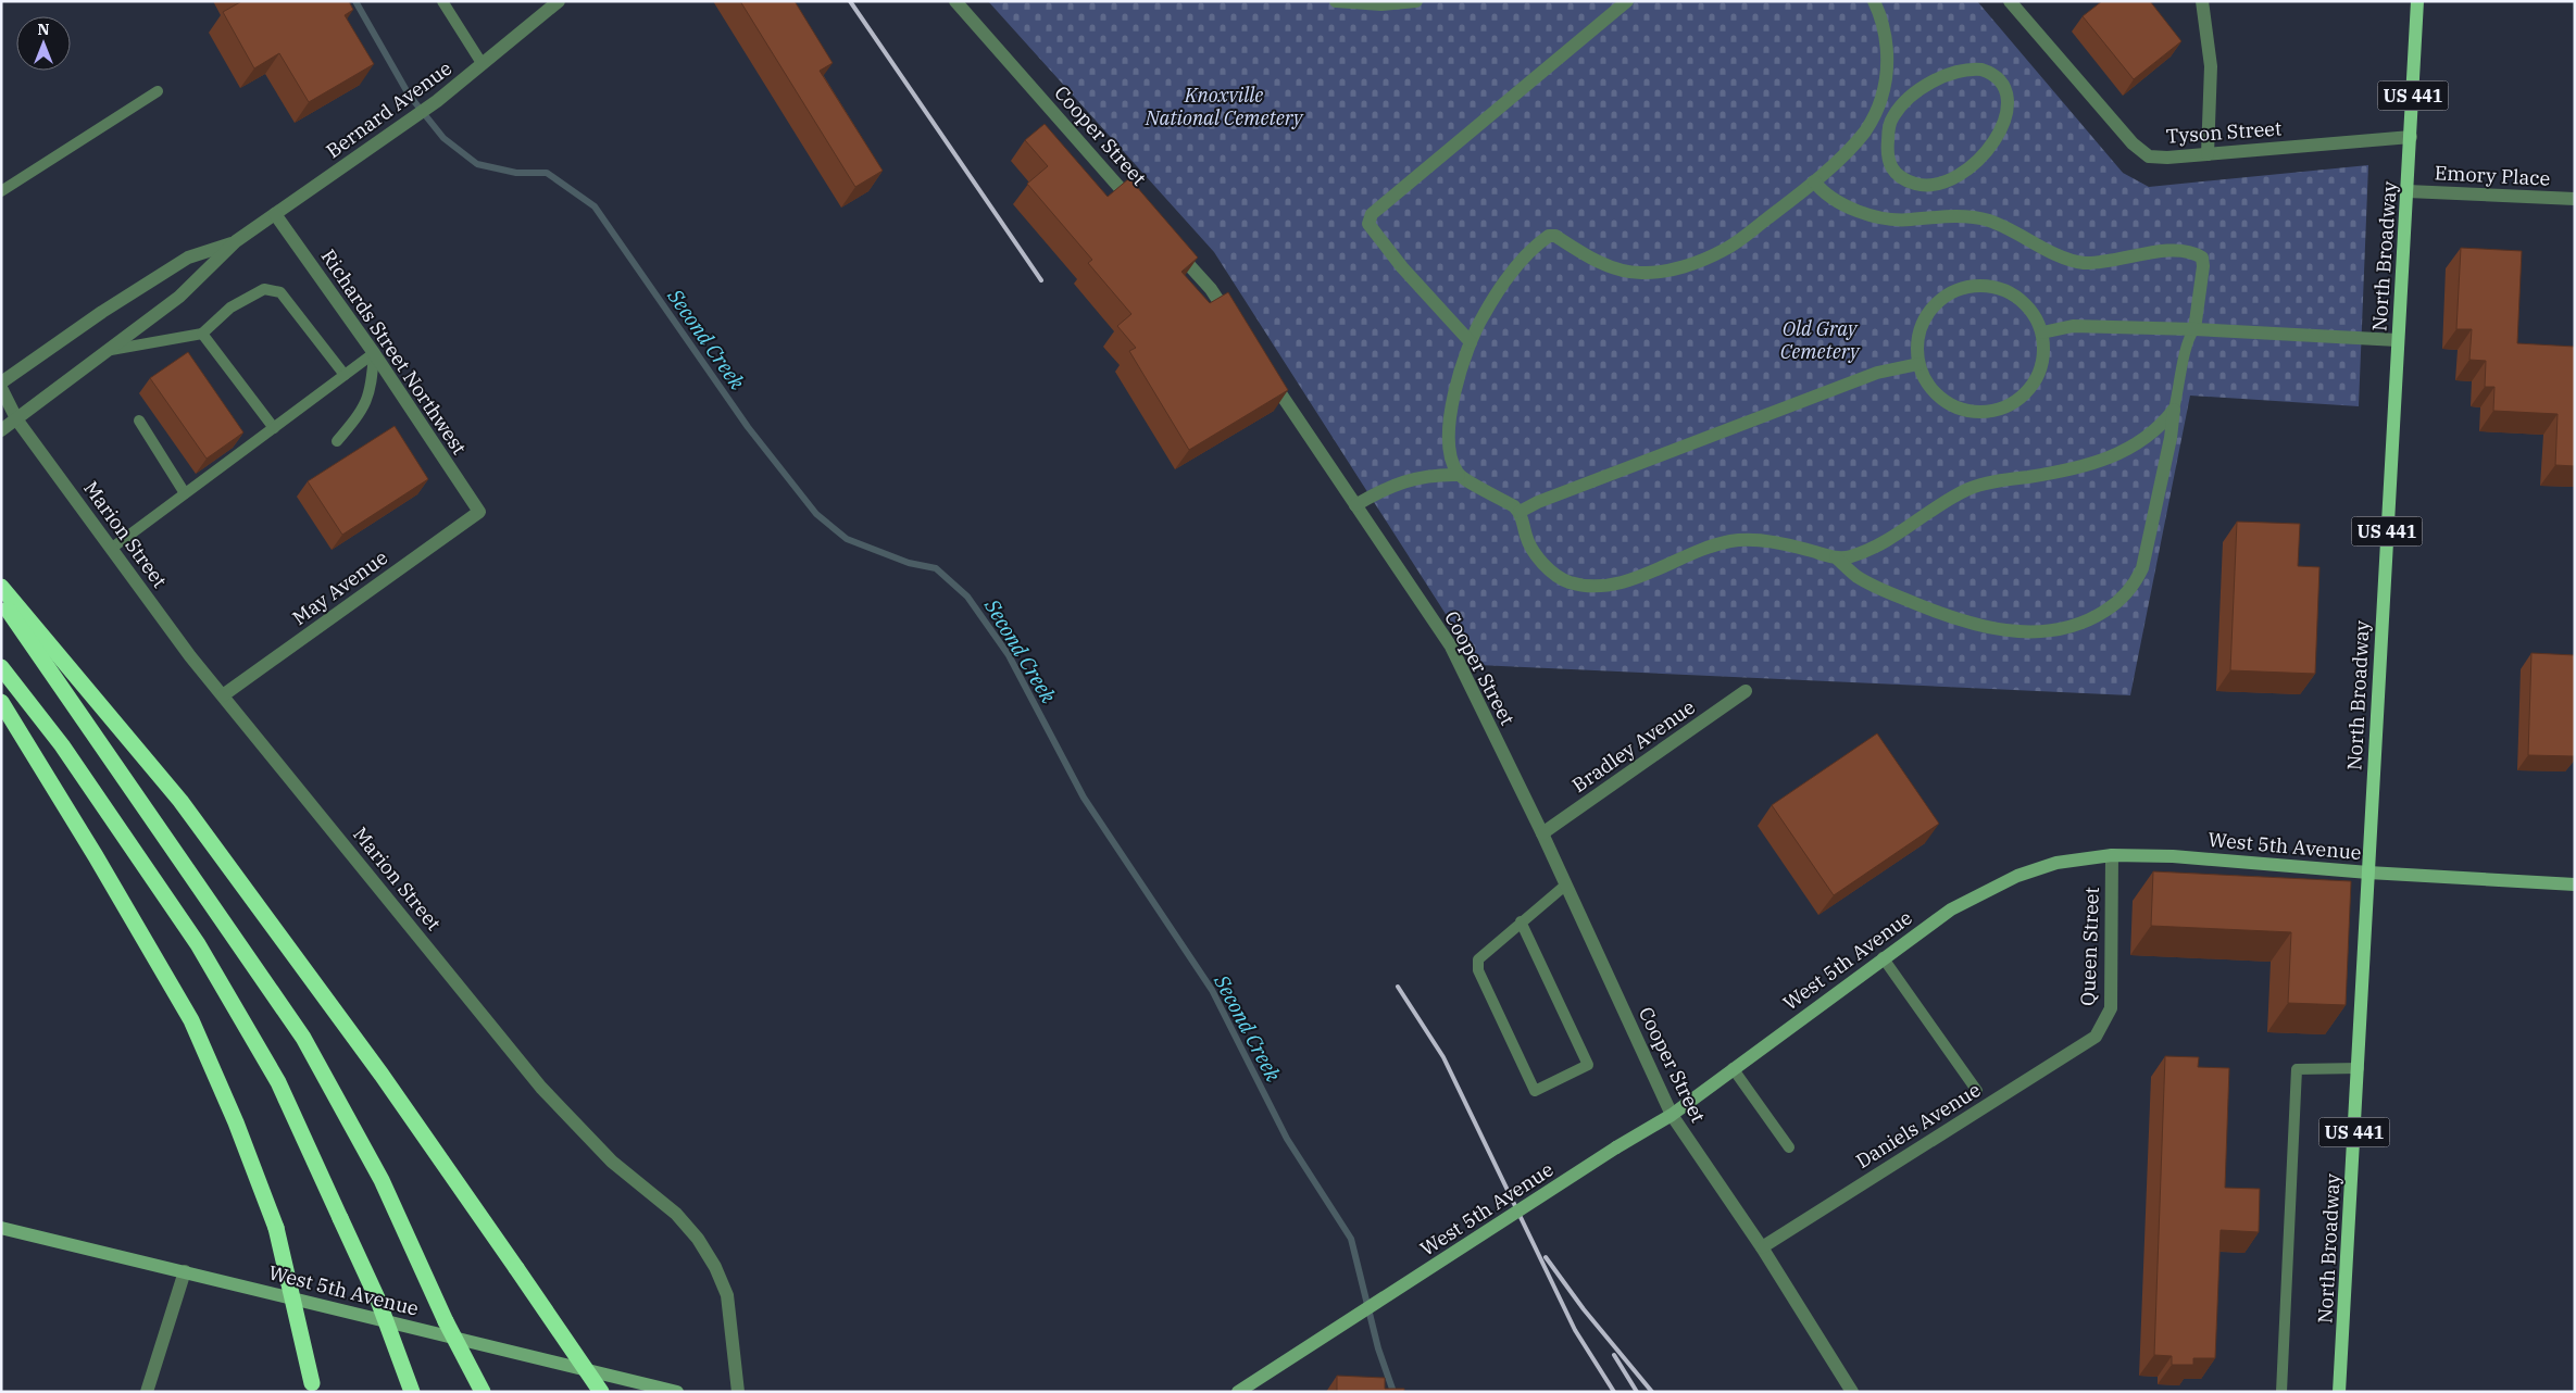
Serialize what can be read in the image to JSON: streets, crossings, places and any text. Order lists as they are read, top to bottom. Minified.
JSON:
{"streets":{"main road":["US 441","North Broadway"],"street":["Bernard Avenue","Tyson Street","Cooper Street","Emory Place","Richards Street Northwest","Marion Street","May Avenue","Bradley Avenue","West 5th Avenue","Queen Street","Daniels Avenue"]},"crossings":[["Bernard Avenue","Richards Street Northwest"],["Bernard Avenue","Marion Street"],["Tyson Street","North Broadway"],["Cooper Street","Bradley Avenue"],["Cooper Street","West 5th Avenue"],["Cooper Street","Daniels Avenue"],["Emory Place","North Broadway"],["North Broadway","West 5th Avenue"],["Richards Street Northwest","May Avenue"],["Marion Street","May Avenue"],["West 5th Avenue","Queen Street"],["Queen Street","Daniels Avenue"]],"water":["Second Creek"],"parks":["Knoxville National Cemetery","Old Gray Cemetery"],"north":"top"}
